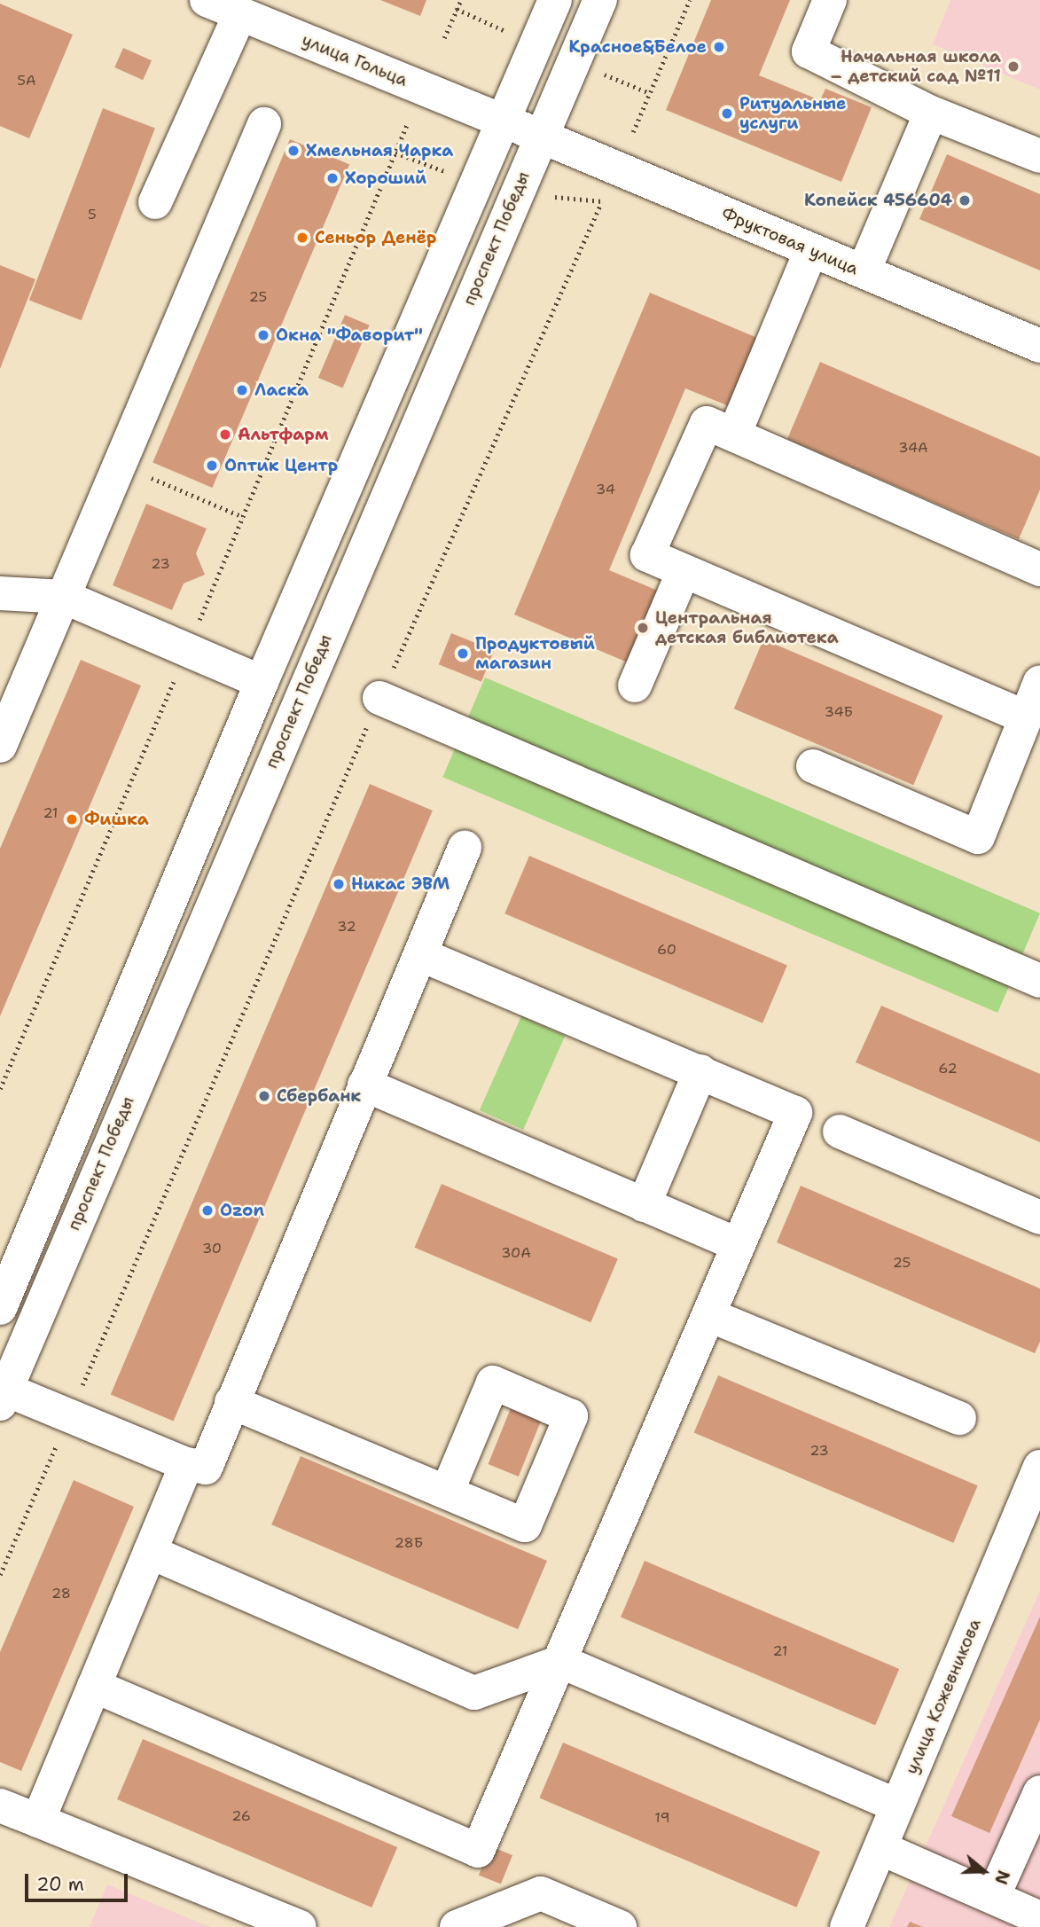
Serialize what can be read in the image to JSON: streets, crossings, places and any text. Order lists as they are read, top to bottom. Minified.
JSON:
{"streets":{"main road":["улица Гольца","проспект Победы","Фруктовая улица","улица Кожевникова"]},"crossings":[["улица Гольца","проспект Победы"],["улица Гольца","Фруктовая улица"],["проспект Победы","Фруктовая улица"]],"places":["Красное&Белое","Начальная школа – детский сад №11","Ритуальные услуги","Хмельная Чарка","Хороший","Копейск 456604","Сеньор Денёр","Окна \"Фаворит\"","Ласка","Альтфарм","Оптик Центр","Центральная детская библиотека","Продуктовый магазин","Фишка","Никас ЭВМ","Сбербанк","Ozon"],"house_numbers":["5А","5","25","34А","34","23","34Б","21","32","60","62","30","30А","25","23","28Б","28","21","26","19"],"scale_bar":"20 m","north":"right"}
